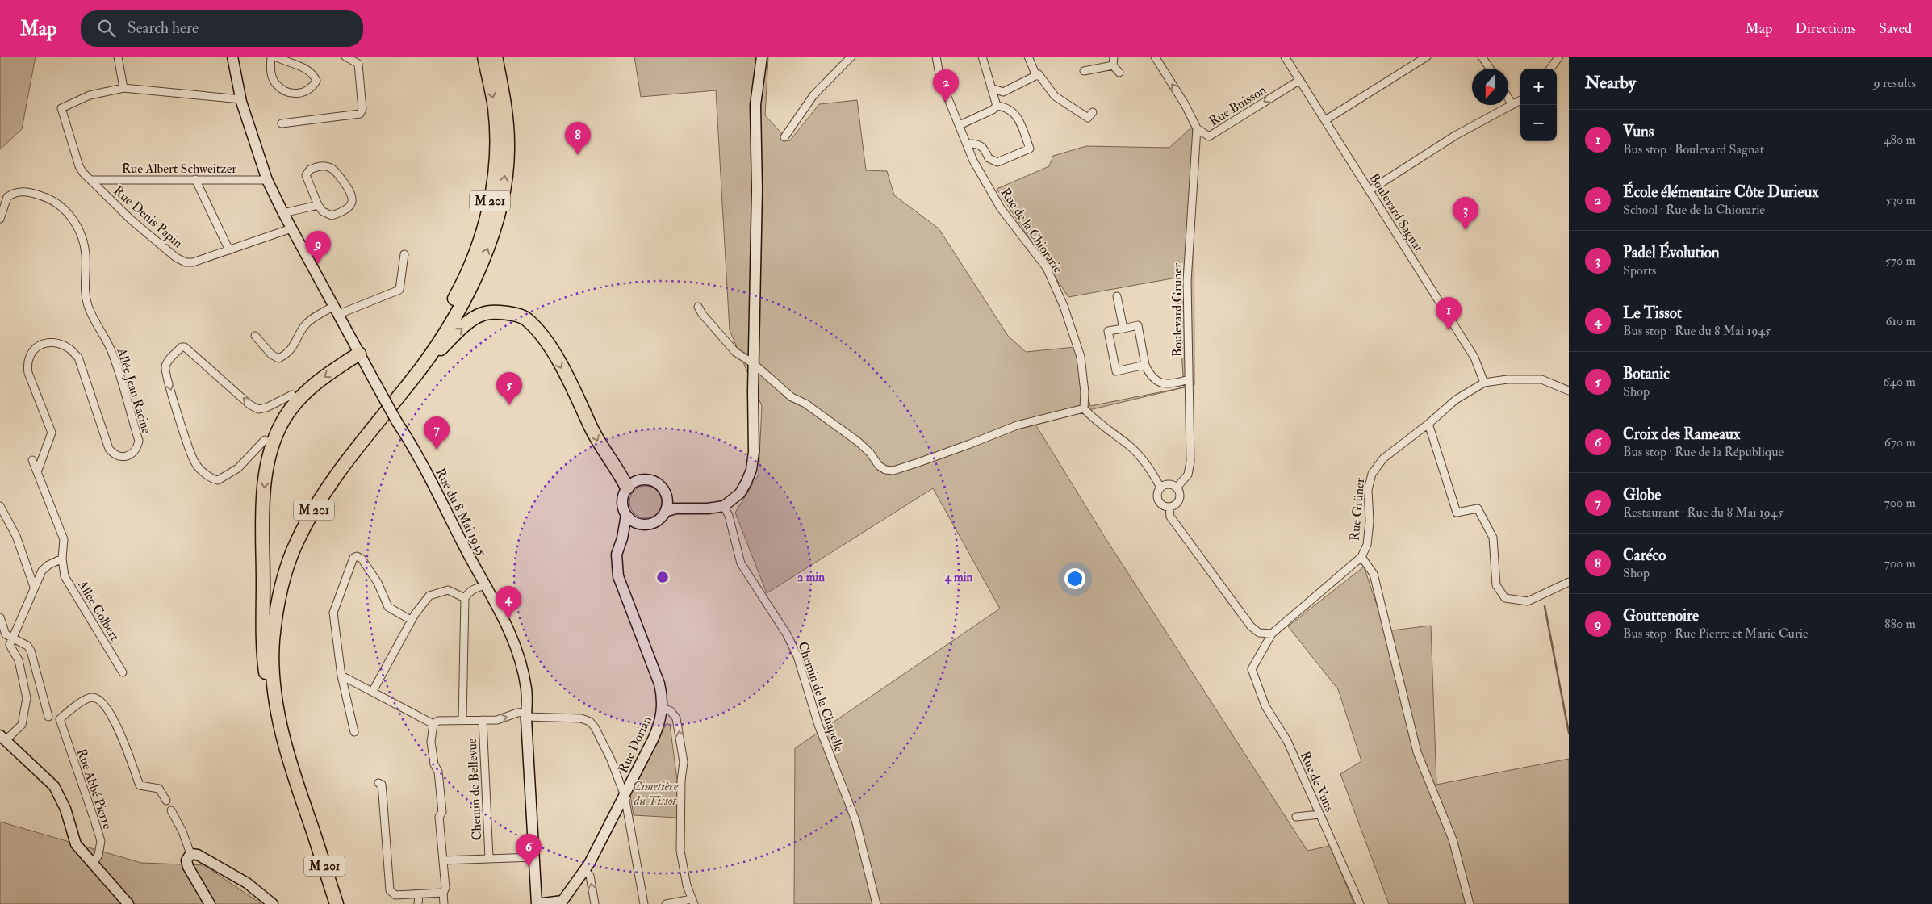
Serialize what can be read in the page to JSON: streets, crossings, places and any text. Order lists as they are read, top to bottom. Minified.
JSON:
{"streets":{"highway":["M 201"],"main road":["Rue du 8 Mai 1945","Rue Dorian"],"street":["Rue Buisson","Rue Albert Schweitzer","Boulevard Sagnat","Rue Denis Papin","Rue de la Chiorarie","Boulevard Gruner","Allée Jean Racine","Rue Grüner","Allée Colbert","Chemin de la Chapelle","Rue de Vuns","Rue Abbé Pierre","Chemin de Bellevue"]},"crossings":[["Rue Buisson","Boulevard Sagnat"],["Rue Buisson","Boulevard Gruner"],["Rue Albert Schweitzer","Rue Denis Papin"],["Rue Albert Schweitzer","Rue du 8 Mai 1945"],["Boulevard Sagnat","Rue Grüner"],["Rue Denis Papin","Rue du 8 Mai 1945"],["Allée Jean Racine","Allée Colbert"],["Rue Grüner","Rue de Vuns"],["Rue du 8 Mai 1945","Rue Dorian"]],"parks":["Cimetière du Tissot"],"north":"bottom","page":{"header":"Map","search":"Search here","nav":["Map","Directions","Saved"],"heading":["Nearby","9 results"],"map_buttons":["+","−"],"pins":["2","8","3","9","1","5","7","4","6"],"list":[{"mark":"1","name":"Vuns","note":"Bus stop · Boulevard Sagnat","value":"480 m"},{"mark":"2","name":"École élémentaire Côte Durieux","note":"School · Rue de la Chiorarie","value":"530 m"},{"mark":"3","name":"Padel Évolution","note":"Sports","value":"570 m"},{"mark":"4","name":"Le Tissot","note":"Bus stop · Rue du 8 Mai 1945","value":"610 m"},{"mark":"5","name":"Botanic","note":"Shop","value":"640 m"},{"mark":"6","name":"Croix des Rameaux","note":"Bus stop · Rue de la République","value":"670 m"},{"mark":"7","name":"Globe","note":"Restaurant · Rue du 8 Mai 1945","value":"700 m"},{"mark":"8","name":"Caréco","note":"Shop","value":"700 m"},{"mark":"9","name":"Gouttenoire","note":"Bus stop · Rue Pierre et Marie Curie","value":"880 m"}]},"rings":["2 min","4 min"]}
